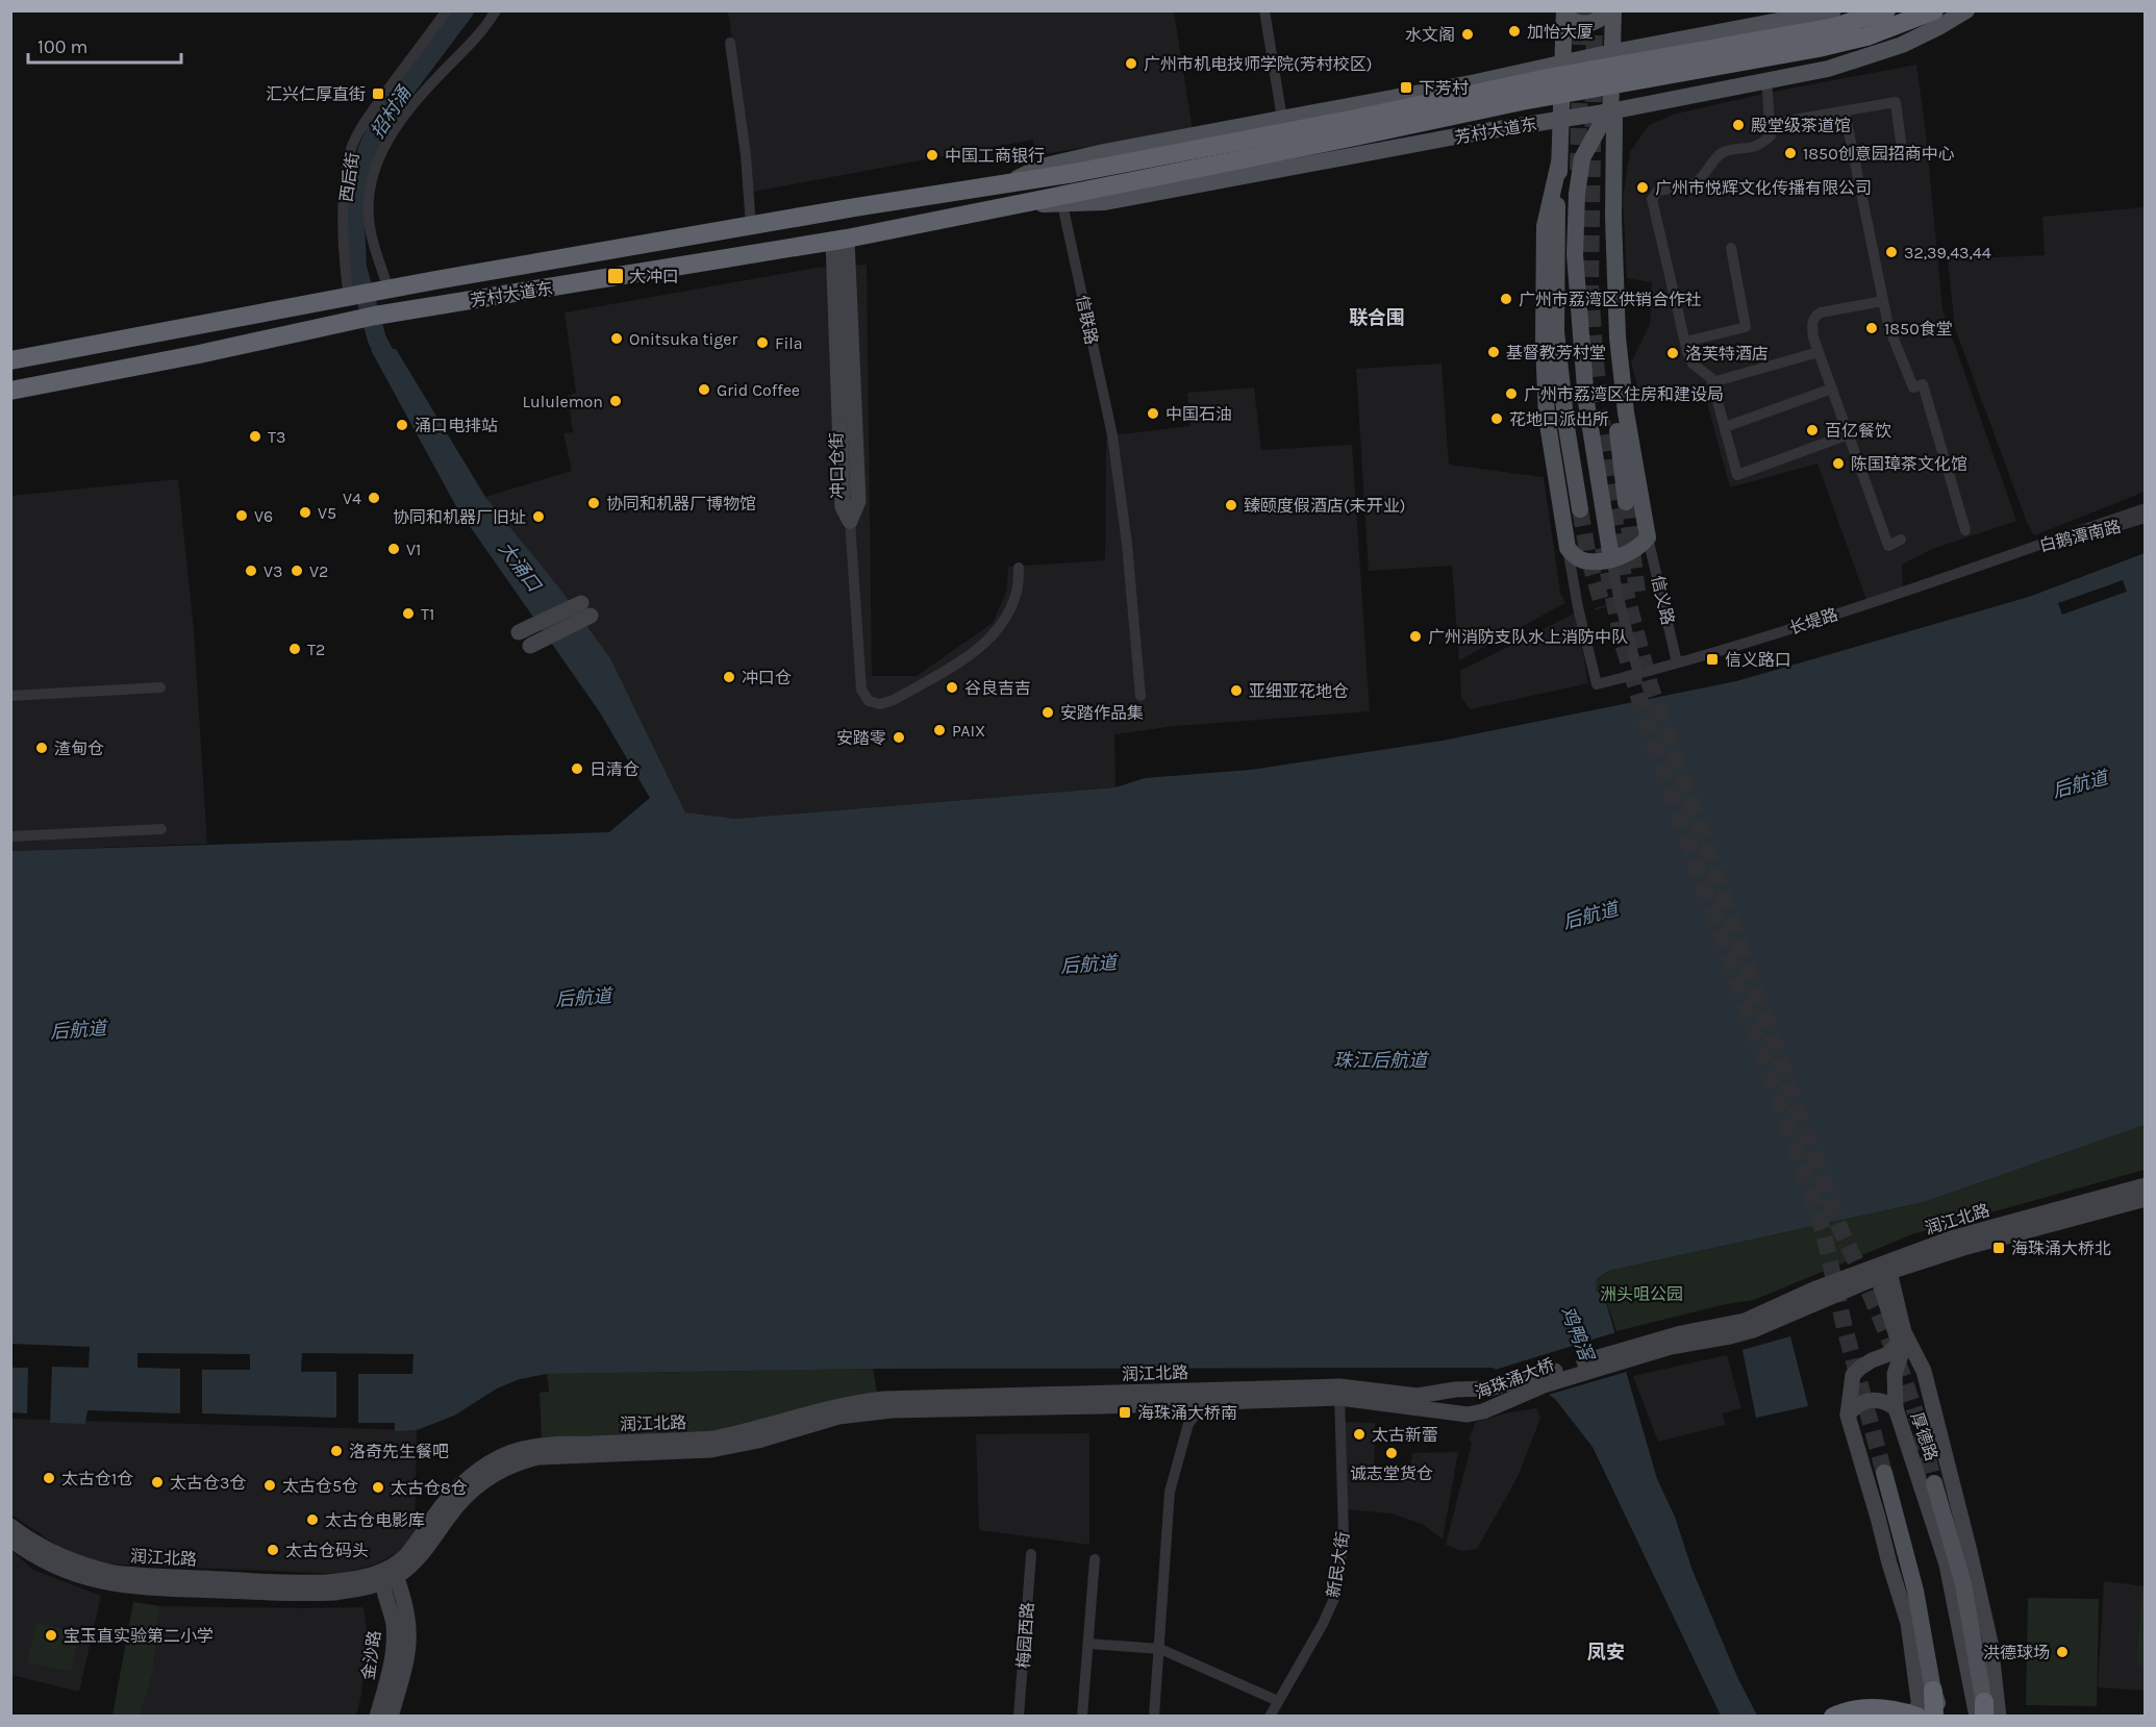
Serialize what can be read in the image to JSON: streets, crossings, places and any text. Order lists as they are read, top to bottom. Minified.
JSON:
{"streets":{"highway":["芳村大道东"],"main road":["冲口仓街","润江北路","海珠涌大桥","厚德路","金沙路"],"street":["西后街","信联路","白鹅潭南路","信义路","长堤路","新民大街","梅园西路"]},"crossings":[["芳村大道东","西后街"],["芳村大道东","信联路"],["芳村大道东","冲口仓街"],["白鹅潭南路","长堤路"],["信义路","长堤路"],["润江北路","海珠涌大桥"],["润江北路","厚德路"],["润江北路","新民大街"],["润江北路","金沙路"],["海珠涌大桥","新民大街"]],"districts":["联合围","凤安"],"water":["招村涌","大涌口","后航道","珠江后航道","鸡鸭滘"],"parks":["洲头咀公园"],"places":{"other":["加怡大厦","水文阁","广州市机电技师学院(芳村校区)","殿堂级茶道馆","1850创意园招商中心","中国工商银行","广州市悦辉文化传播有限公司","32,39,43,44","广州市荔湾区供销合作社","1850食堂","Onitsuka tiger","Fila","基督教芳村堂","洛芙特酒店","Grid Coffee","广州市荔湾区住房和建设局","Lululemon","中国石油","花地口派出所","涌口电排站","百亿餐饮","T3","陈国璋茶文化馆","V4","协同和机器厂博物馆","臻颐度假酒店(未开业)","V5","V6","协同和机器厂旧址","V1","V3","V2","T1","广州消防支队水上消防中队","T2","冲口仓","谷良吉吉","亚细亚花地仓","安踏作品集","PAIX","安踏零","渣甸仓","日清仓","太古新蕾","洛奇先生餐吧","诚志堂货仓","太古仓1仓","太古仓3仓","太古仓5仓","太古仓8仓","太古仓电影库","太古仓码头","宝玉直实验第二小学","洪德球场"],"transit":["下芳村","汇兴仁厚直街","大冲口","信义路口","海珠涌大桥北","海珠涌大桥南"]},"scale_bar":"100 m"}
